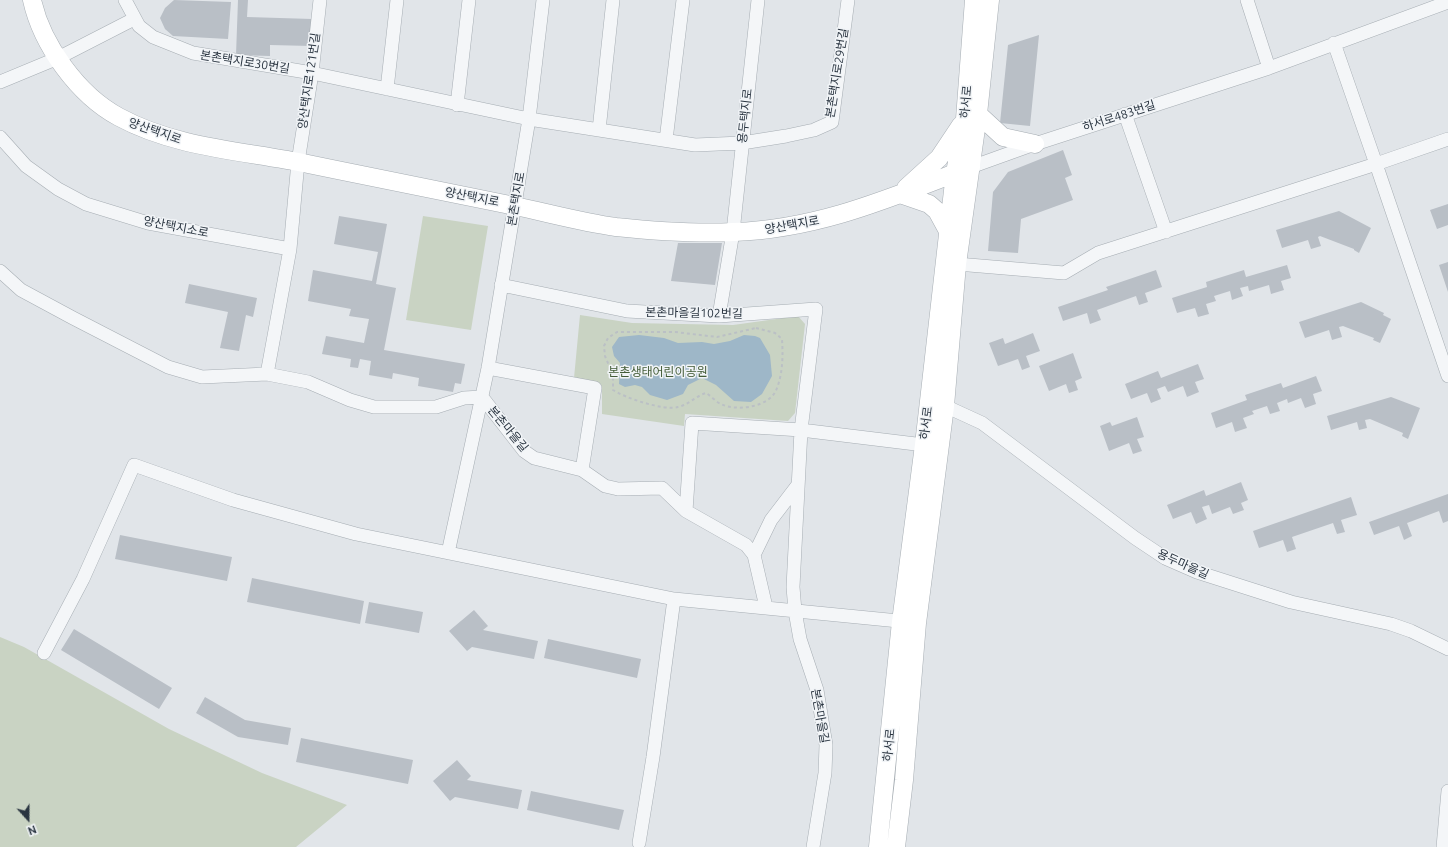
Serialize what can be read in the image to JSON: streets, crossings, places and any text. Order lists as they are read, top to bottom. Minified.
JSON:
{"streets":{"main road":["하서로","양산택지로"],"street":["본촌택지로30번길","본촌택지로29번길","양산택지로121번길","용두택지로","하서로483번길","본촌택지로","양산택지소로","본촌마을길102번길","본촌마을길","용두마을길"]},"crossings":[["본촌택지로30번길","본촌택지로29번길"],["본촌택지로30번길","양산택지로121번길"],["본촌택지로30번길","본촌택지로"],["본촌택지로29번길","용두택지로"],["본촌택지로29번길","본촌택지로"],["양산택지로121번길","양산택지로"],["하서로","하서로483번길"],["하서로","양산택지로"],["하서로","용두마을길"],["용두택지로","양산택지로"],["용두택지로","본촌마을길102번길"],["하서로483번길","양산택지로"],["양산택지로","본촌택지로"],["본촌택지로","본촌마을길102번길"],["본촌택지로","본촌마을길"],["본촌마을길102번길","본촌마을길"]],"parks":["본촌생태어린이공원"],"north":"bottom"}
